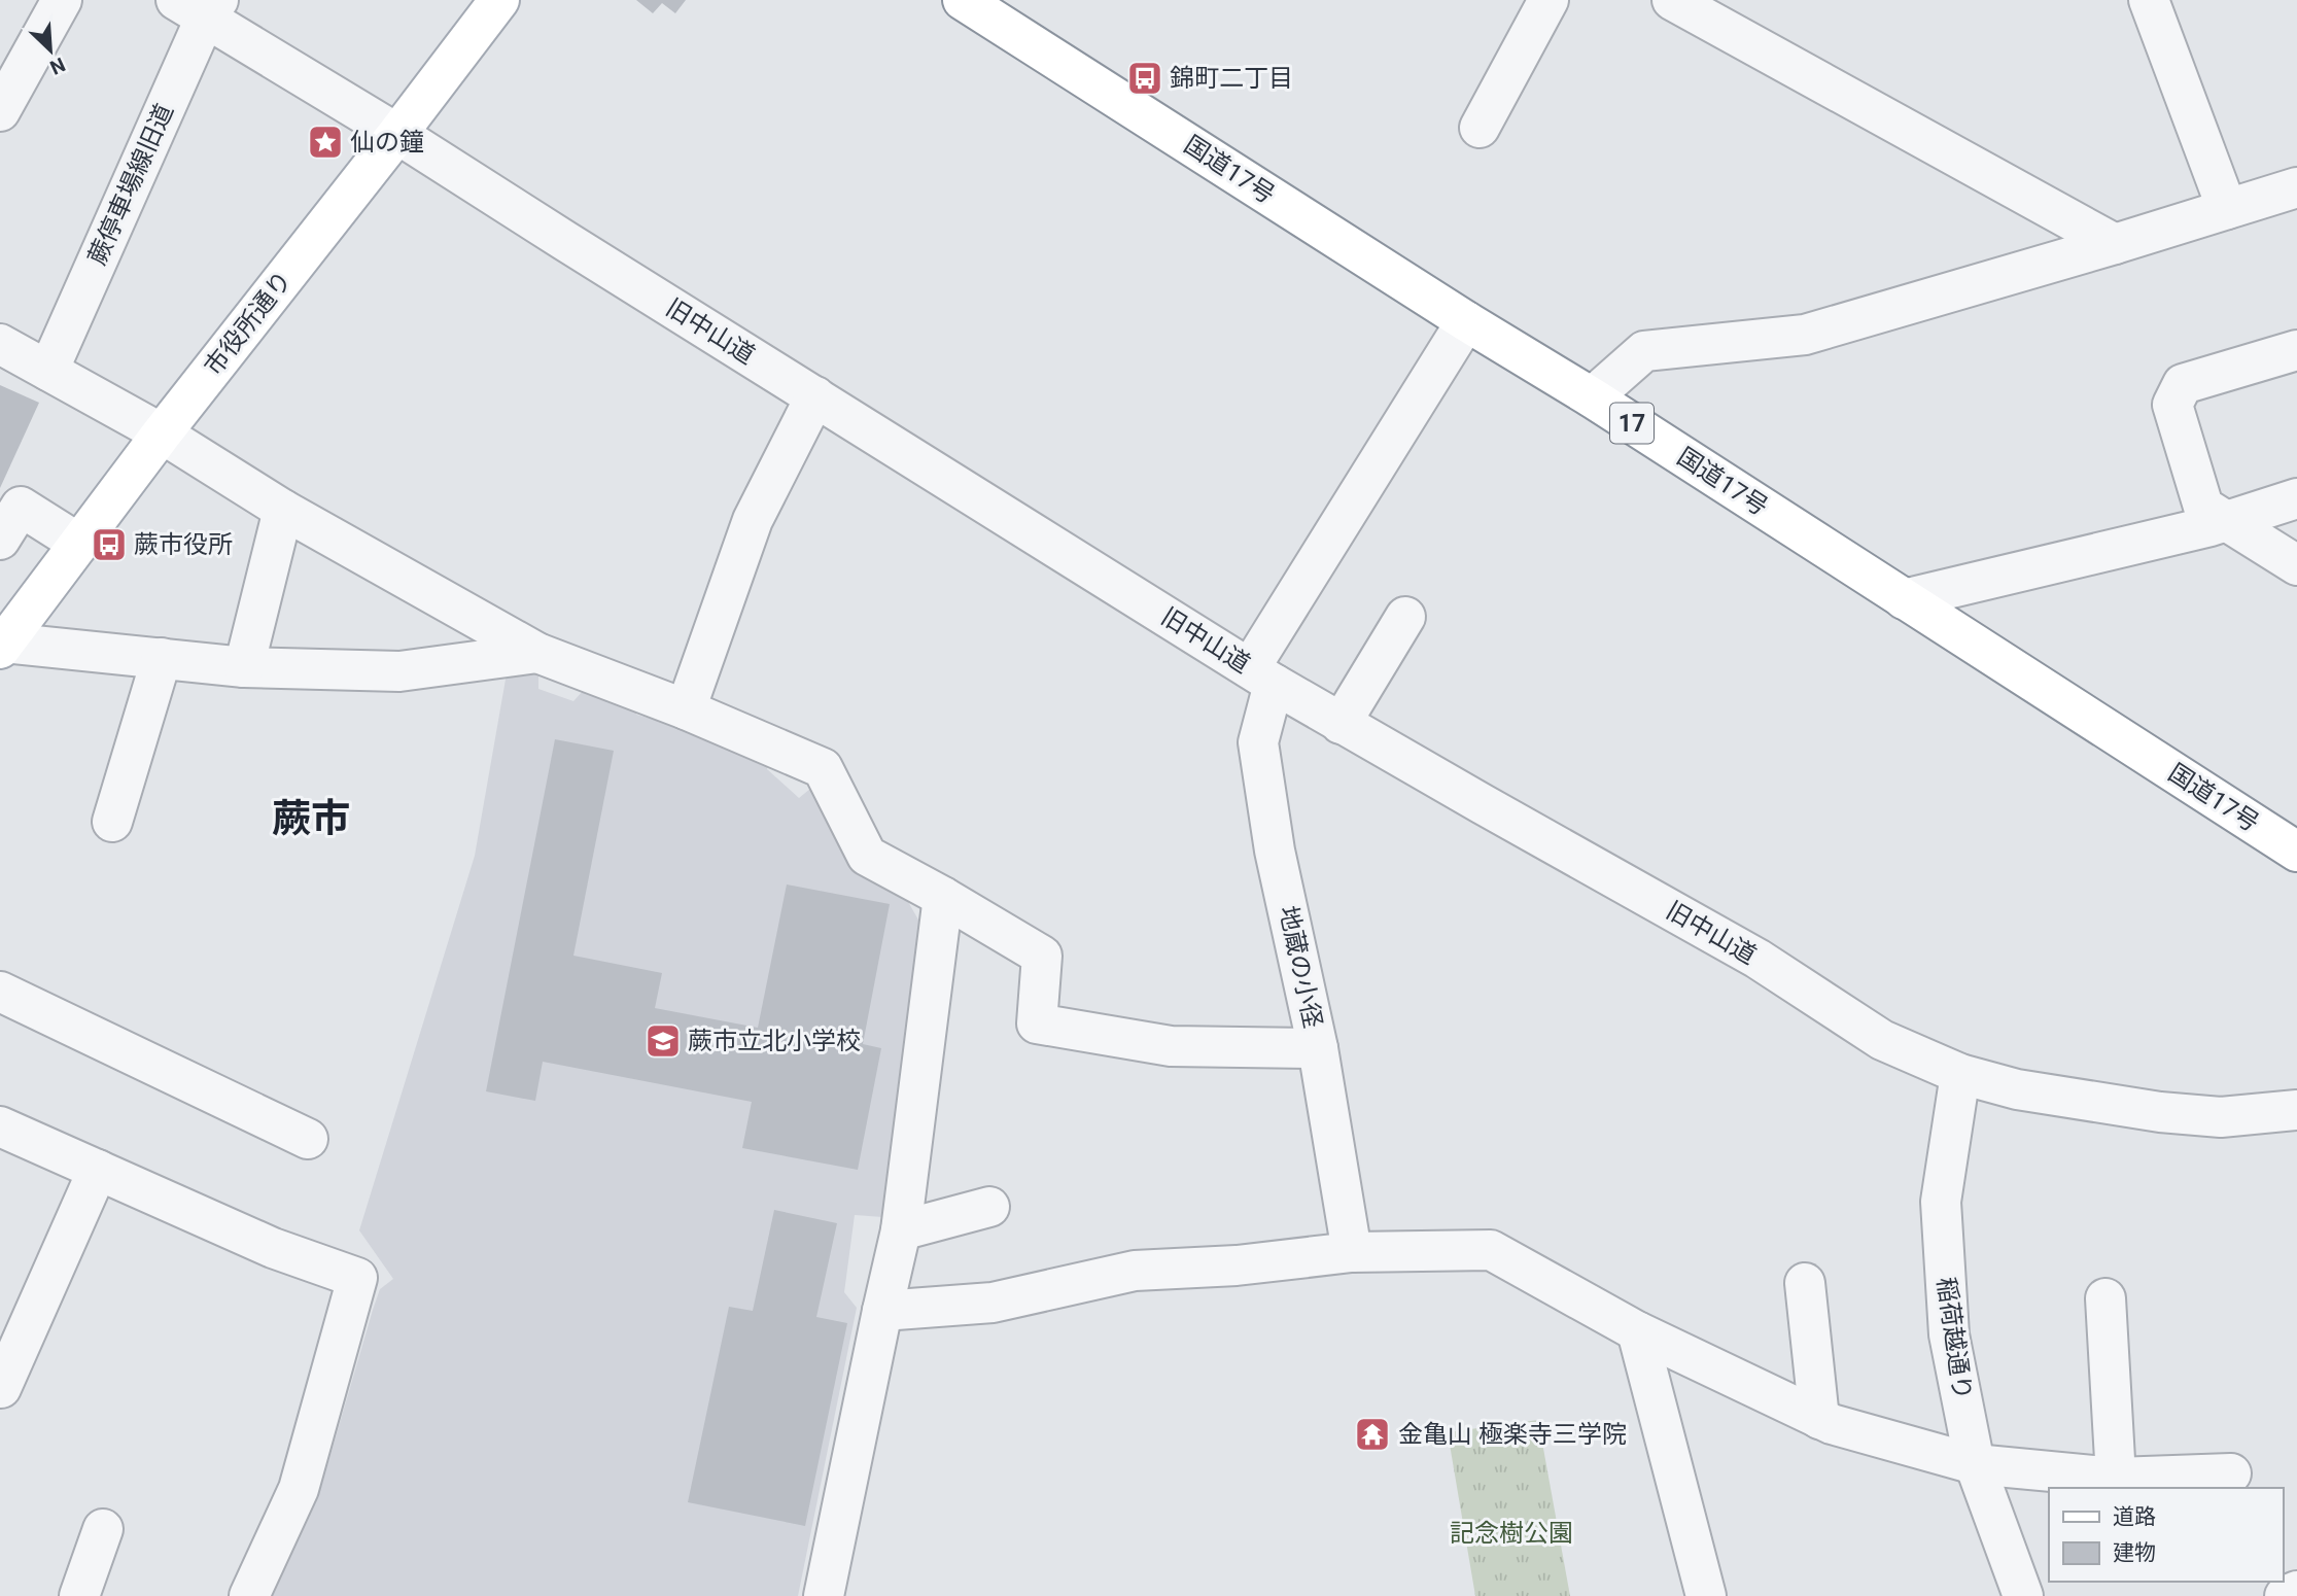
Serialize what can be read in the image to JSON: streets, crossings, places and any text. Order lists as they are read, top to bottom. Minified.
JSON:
{"streets":{"main road":["国道17号","市役所通り","17"],"street":["蕨停車場線旧道","旧中山道","地蔵の小径","稲荷越通り"]},"crossings":[["国道17号","地蔵の小径"],["蕨停車場線旧道","旧中山道"],["市役所通り","旧中山道"],["旧中山道","地蔵の小径"],["旧中山道","稲荷越通り"]],"districts":["蕨市"],"parks":["記念樹公園"],"places":{"bus stop":["錦町二丁目","蕨市役所"],"place":["仙の鐘"],"school or university":["蕨市立北小学校"],"temple":["金亀山 極楽寺三学院"]},"legend":["道路","建物"],"north":"bottom right"}
